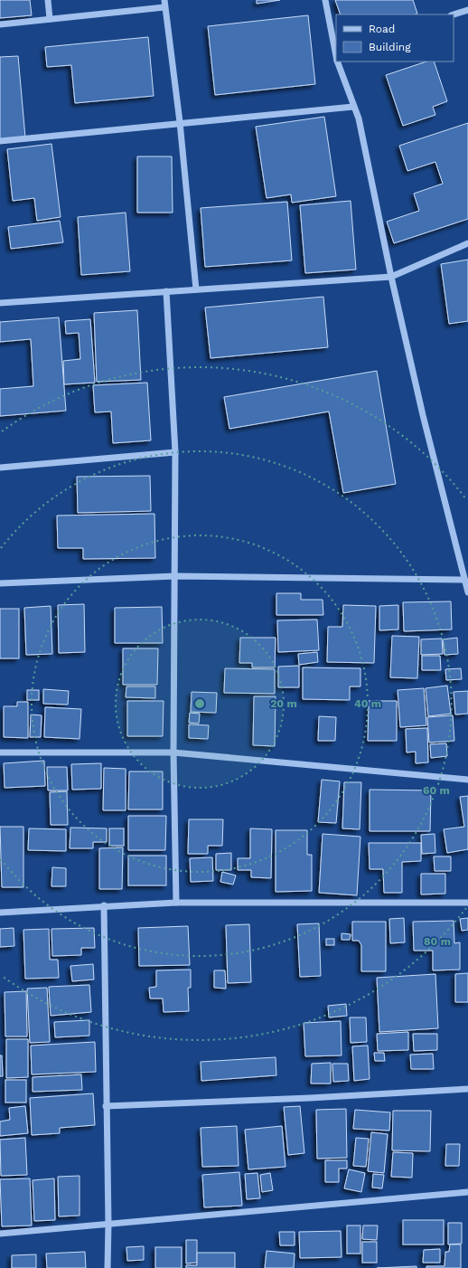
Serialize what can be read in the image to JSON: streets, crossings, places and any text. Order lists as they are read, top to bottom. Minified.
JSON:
{"legend":["Road","Building"],"rings":["20 m","40 m","60 m","80 m"]}
